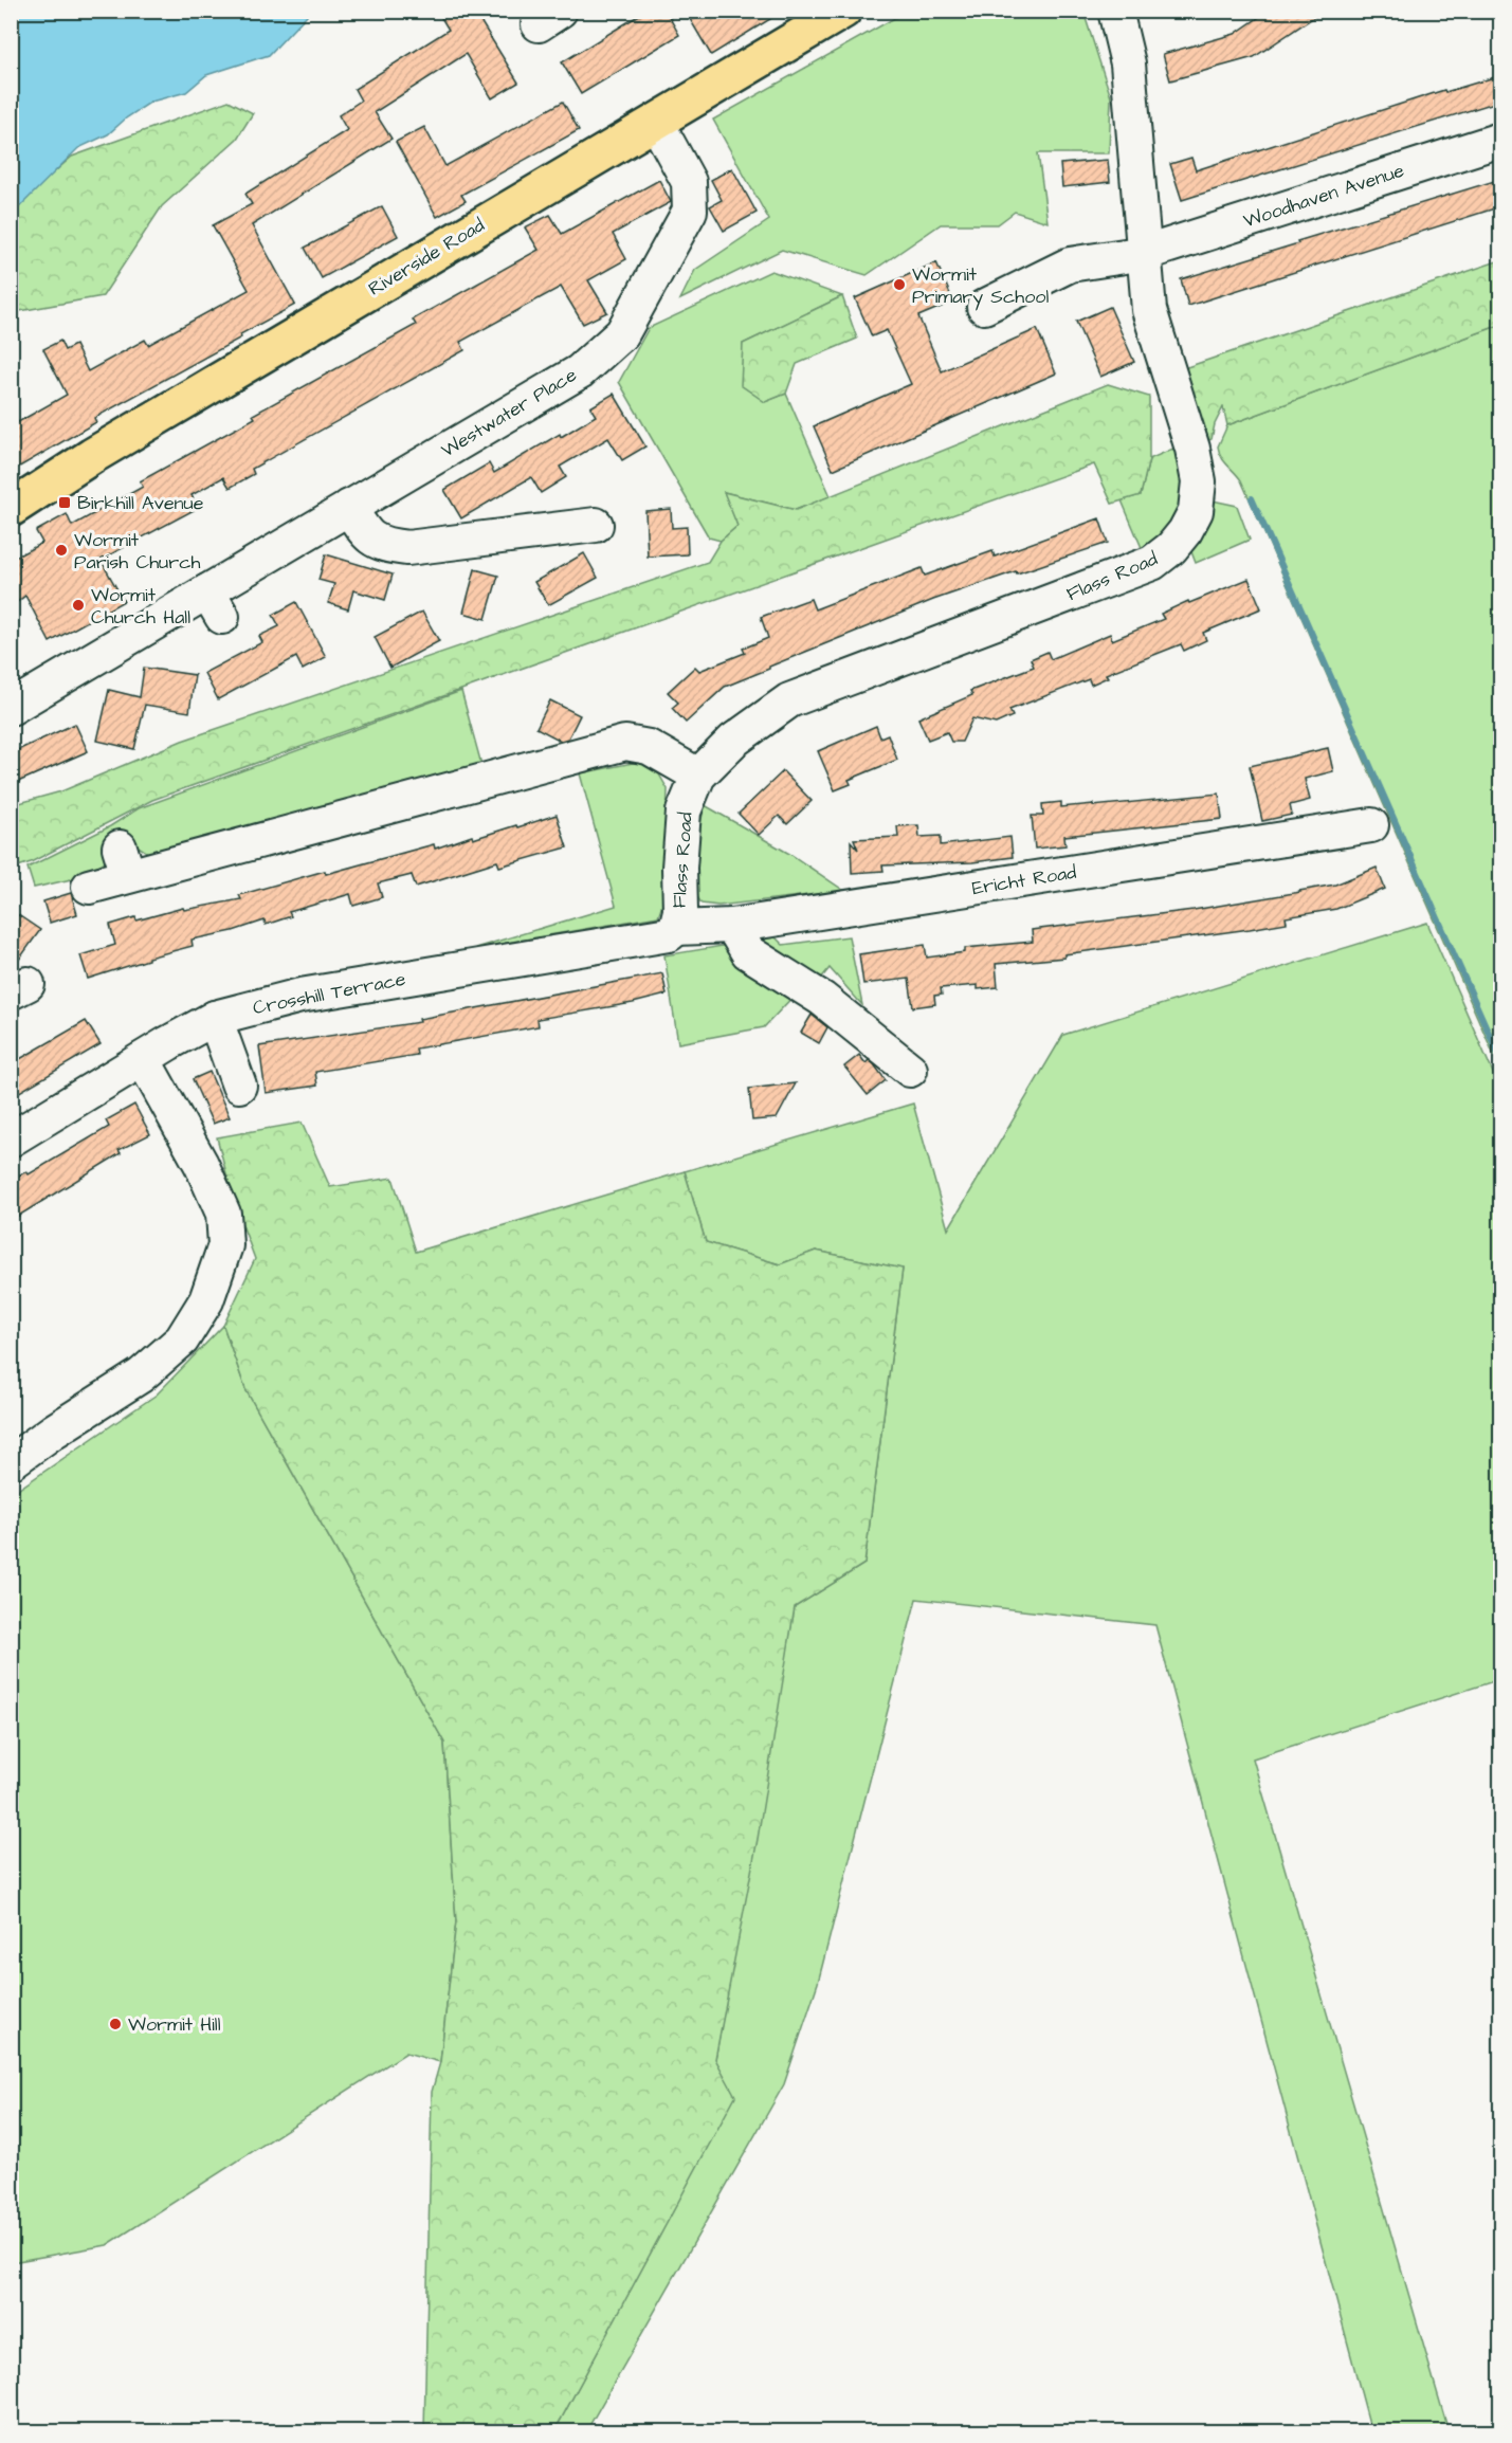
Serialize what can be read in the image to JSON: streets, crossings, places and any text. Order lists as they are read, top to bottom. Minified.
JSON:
{"streets":{"main road":["Riverside Road"],"street":["Woodhaven Avenue","Westwater Place","Flass Road","Ericht Road","Crosshill Terrace"]},"crossings":[["Woodhaven Avenue","Flass Road"],["Riverside Road","Westwater Place"],["Flass Road","Ericht Road"],["Flass Road","Crosshill Terrace"],["Ericht Road","Crosshill Terrace"]],"places":{"other":["Wormit Primary School","Wormit Parish Church","Wormit Church Hall","Wormit Hill"],"transit":["Birkhill Avenue"]}}
